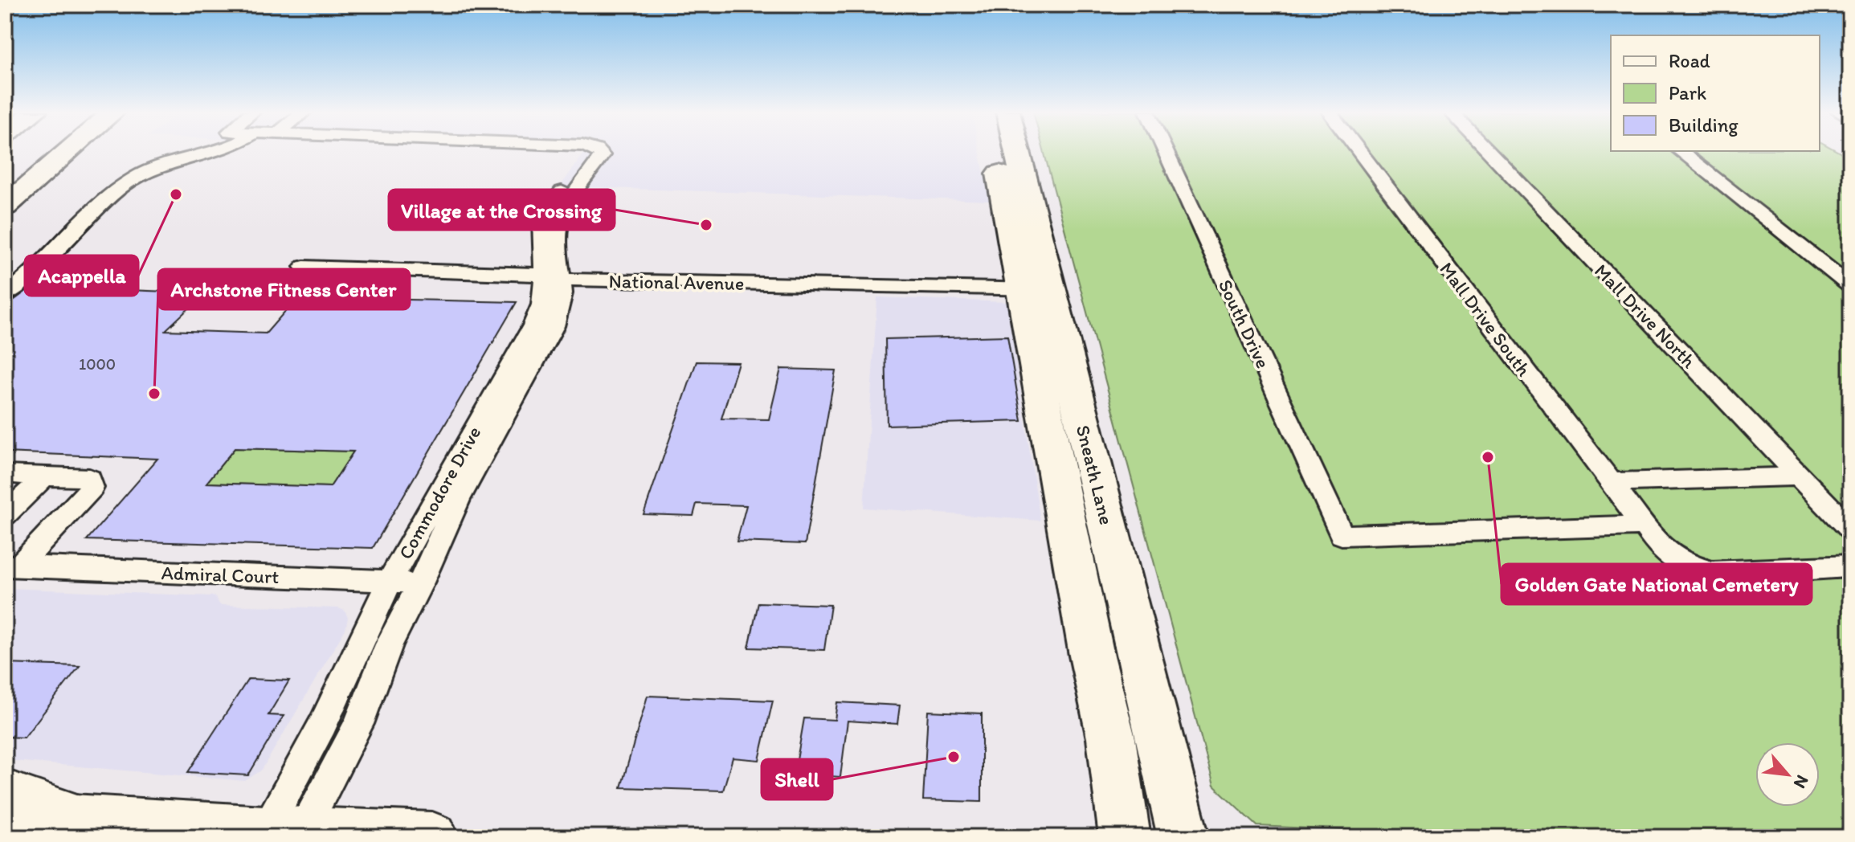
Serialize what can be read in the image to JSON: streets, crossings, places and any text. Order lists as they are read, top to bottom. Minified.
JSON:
{"streets":{"main road":["Sneath Lane"],"street":["National Avenue","Mall Drive North","Mall Drive South","South Drive","Commodore Drive","Admiral Court"]},"crossings":[["National Avenue","Sneath Lane"],["National Avenue","Commodore Drive"],["Mall Drive South","South Drive"],["Commodore Drive","Admiral Court"]],"places":["Acappella","Village at the Crossing","Archstone Fitness Center","Golden Gate National Cemetery","Shell"],"house_numbers":["1000"],"legend":["Road","Park","Building"],"north":"bottom right"}
